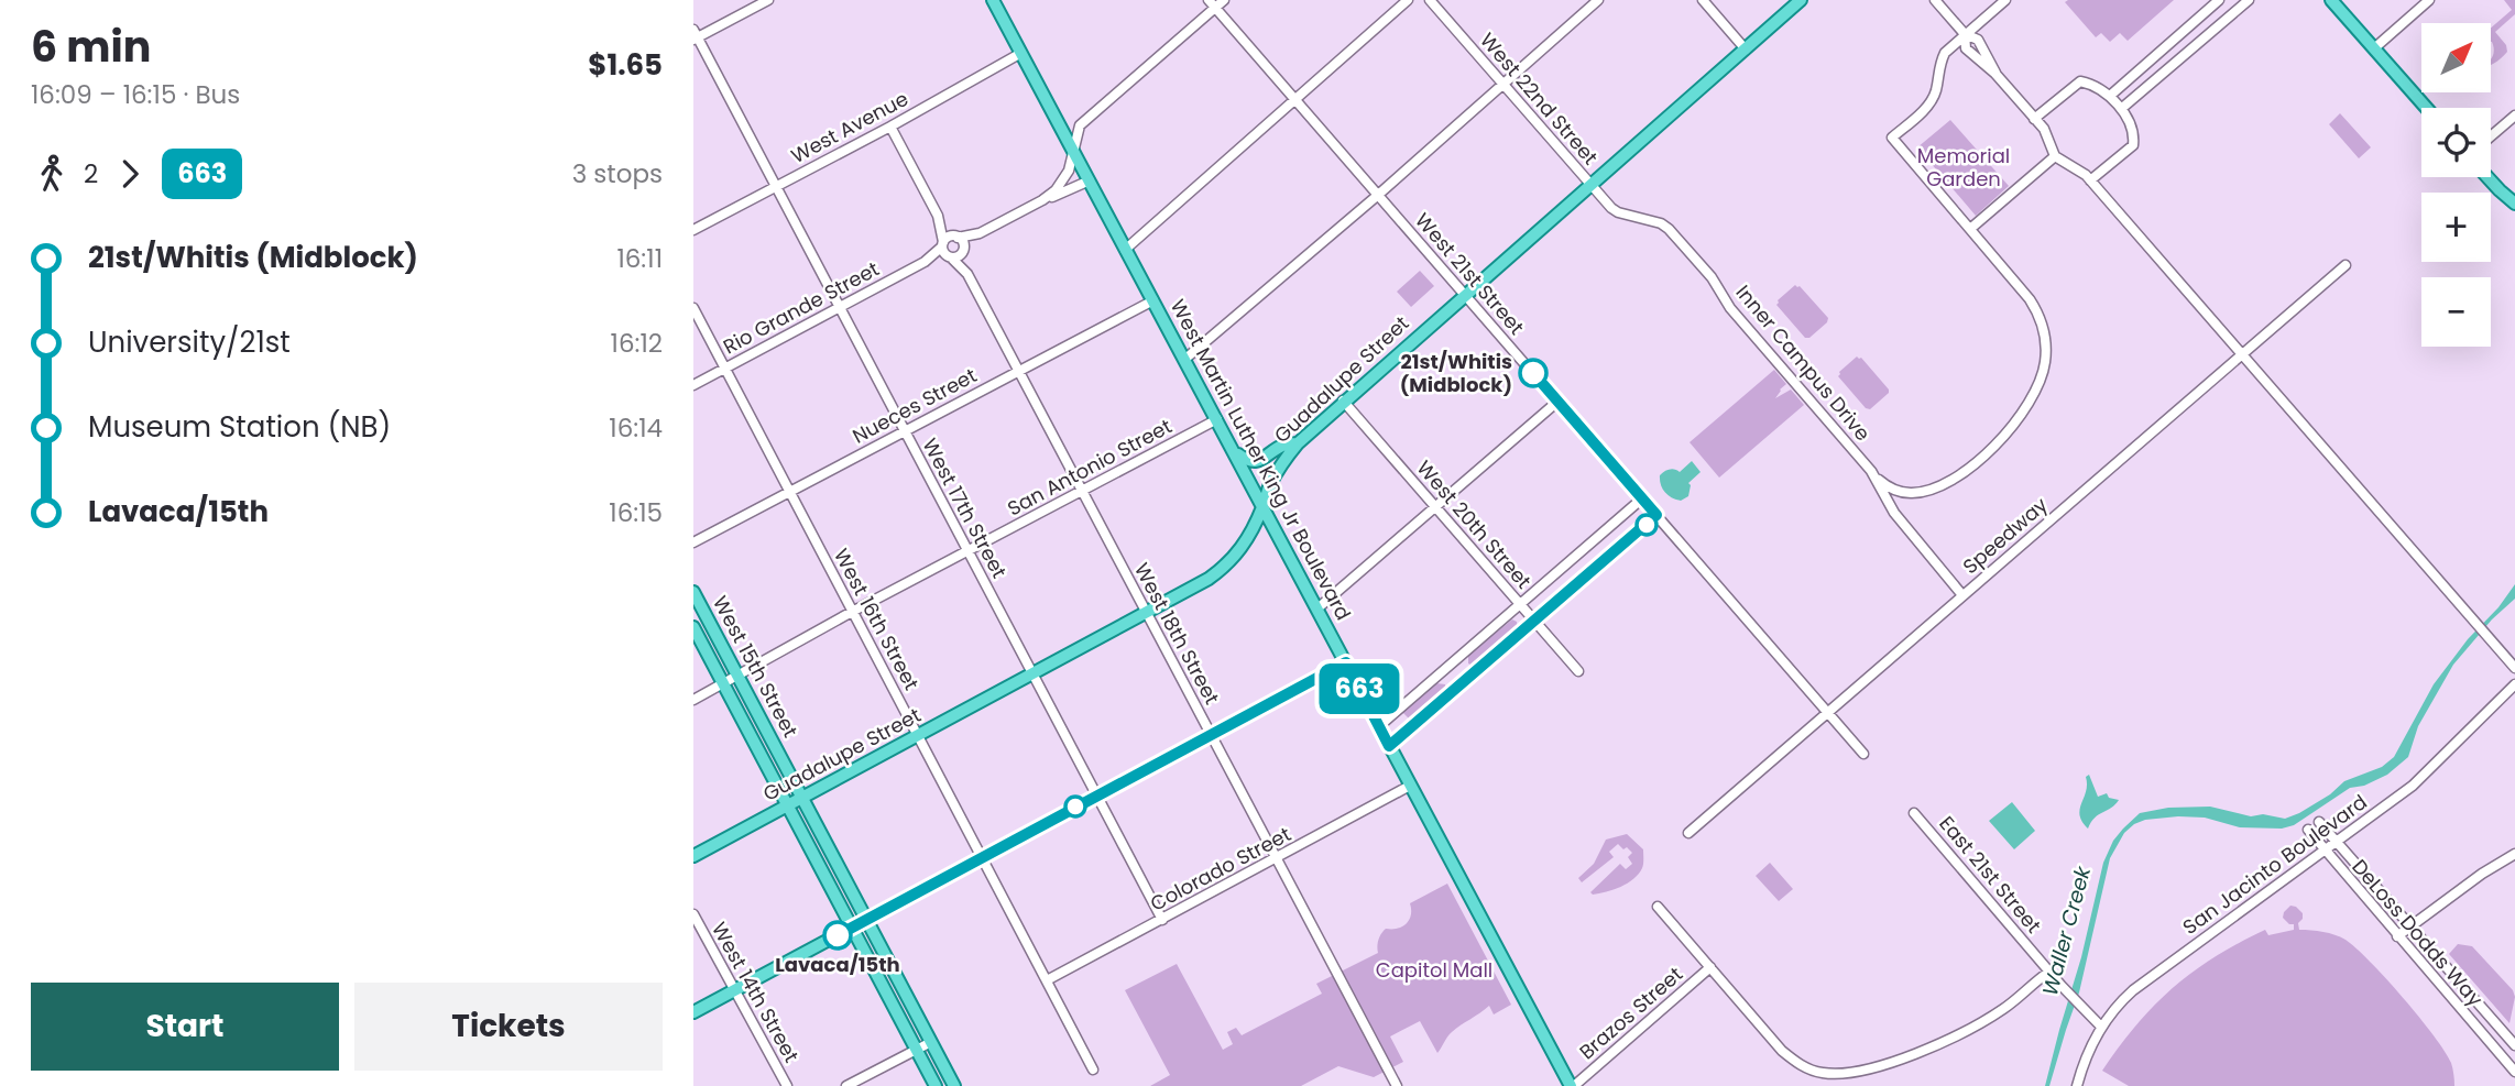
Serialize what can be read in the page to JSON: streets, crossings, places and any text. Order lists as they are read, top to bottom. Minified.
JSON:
{"streets":{"main road":["Guadalupe Street","West Martin Luther King Jr Boulevard","West 15th Street"],"street":["West 22nd Street","West Avenue","West 21st Street","Rio Grande Street","Inner Campus Drive","Nueces Street","San Antonio Street","West 17th Street","West 20th Street","Speedway","West 16th Street","West 18th Street","San Jacinto Boulevard","Colorado Street","East 21st Street","DeLoss Dodds Way","West 14th Street","Brazos Street"]},"crossings":[["West 22nd Street","Inner Campus Drive"],["West 22nd Street","Guadalupe Street"],["West Avenue","West Martin Luther King Jr Boulevard"],["West Avenue","West 17th Street"],["West 21st Street","Guadalupe Street"],["West 21st Street","Speedway"],["Rio Grande Street","West 17th Street"],["Rio Grande Street","West 16th Street"],["Rio Grande Street","West 18th Street"],["Inner Campus Drive","Guadalupe Street"],["Inner Campus Drive","Speedway"],["Guadalupe Street","West Martin Luther King Jr Boulevard"],["Guadalupe Street","West 17th Street"],["Guadalupe Street","West 20th Street"],["Guadalupe Street","West 16th Street"],["Guadalupe Street","West 18th Street"],["Guadalupe Street","West 15th Street"],["Nueces Street","West Martin Luther King Jr Boulevard"],["Nueces Street","West 17th Street"],["Nueces Street","West 16th Street"],["Nueces Street","West 18th Street"],["West Martin Luther King Jr Boulevard","San Antonio Street"],["West Martin Luther King Jr Boulevard","Colorado Street"],["West Martin Luther King Jr Boulevard","Brazos Street"],["San Antonio Street","West 17th Street"],["San Antonio Street","West 16th Street"],["San Antonio Street","West 18th Street"],["San Antonio Street","West 15th Street"],["West 17th Street","Colorado Street"],["West 16th Street","Colorado Street"],["West 18th Street","Colorado Street"],["San Jacinto Boulevard","East 21st Street"],["San Jacinto Boulevard","DeLoss Dodds Way"]],"water":["Waller Creek"],"parks":["Memorial Garden","Capitol Mall"],"places":["21st/Whitis (Midblock)","Lavaca/15th"],"lines":["bus line 663"],"north":"top right","page":{"heading":["6 min","16:09 – 16:15 · Bus","$1.65"],"on_map":"663","map_buttons":["+","−"],"legs":["2","663","3 stops"],"list":[{"name":"21st/Whitis (Midblock)","value":"16:11"},{"name":"University/21st","value":"16:12"},{"name":"Museum Station (NB)","value":"16:14"},{"name":"Lavaca/15th","value":"16:15"}],"buttons":["Start","Tickets"]}}
